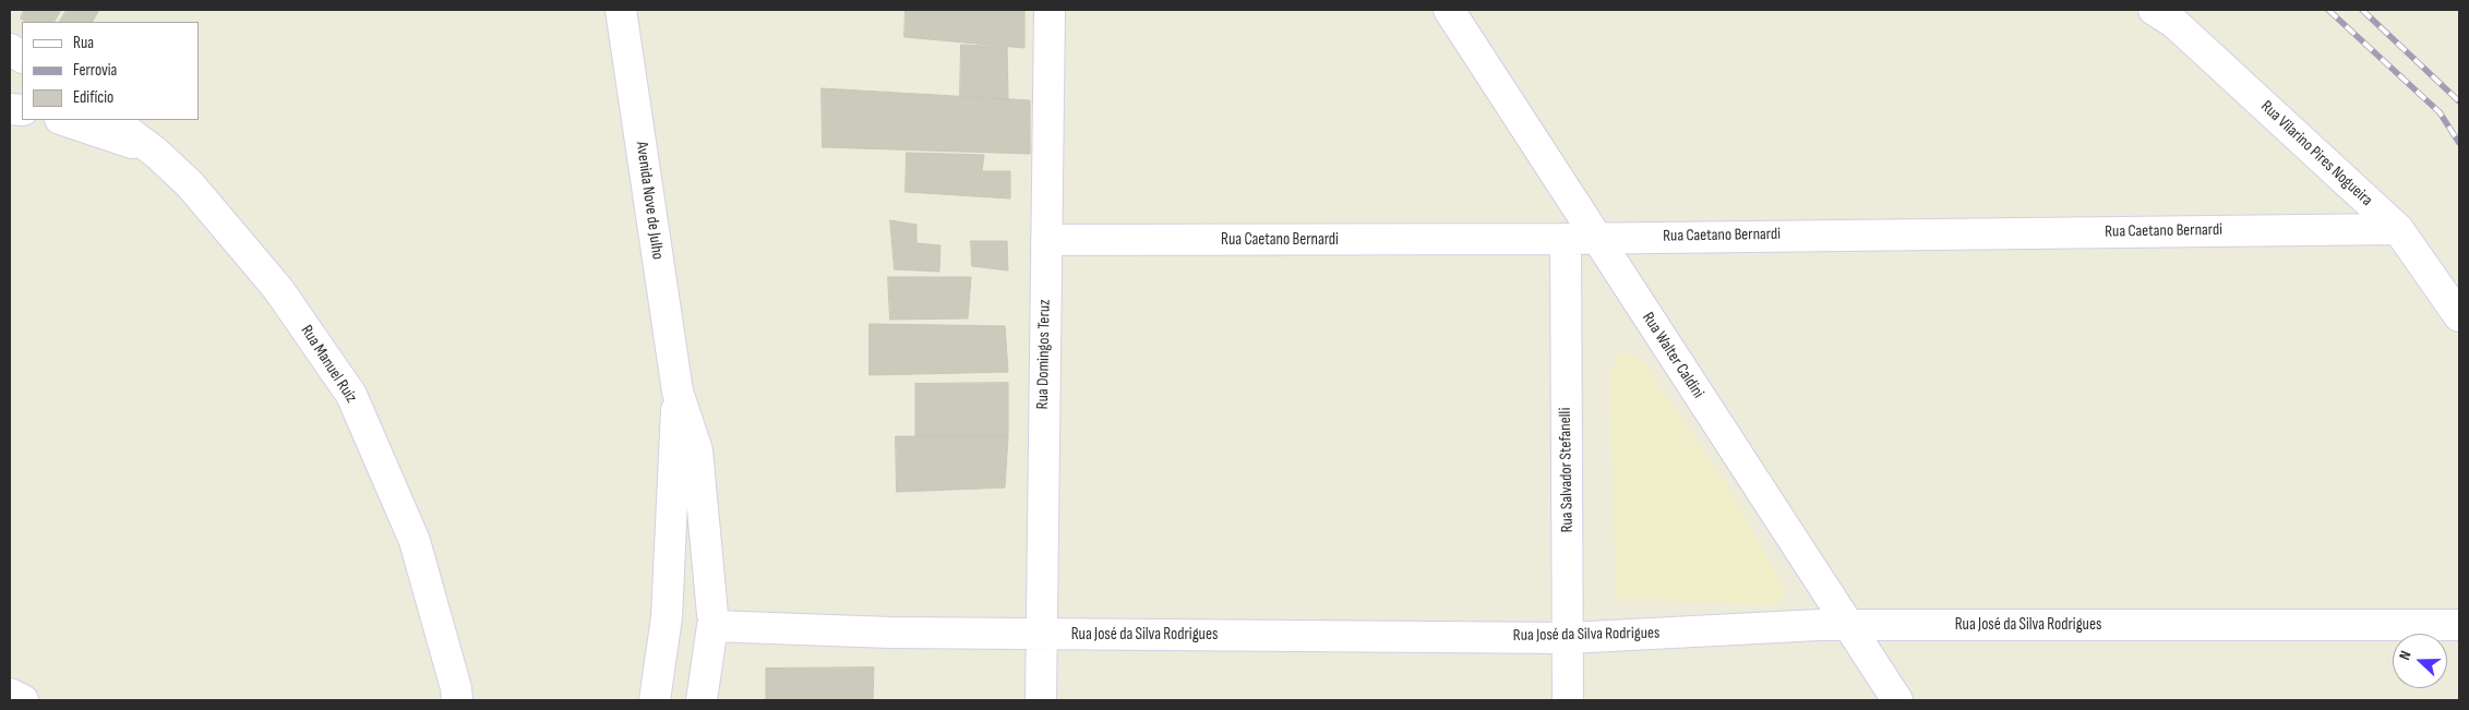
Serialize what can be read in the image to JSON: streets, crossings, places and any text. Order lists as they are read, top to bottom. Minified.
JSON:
{"streets":{"street":["Rua Vilarino Pires Nogueira","Avenida Nove de Julho","Rua Caetano Bernardi","Rua Domingos Teruz","Rua Walter Caldini","Rua Manuel Ruiz","Rua Salvador Stefanelli","Rua José da Silva Rodrigues"]},"crossings":[["Rua Vilarino Pires Nogueira","Rua Caetano Bernardi"],["Avenida Nove de Julho","Rua José da Silva Rodrigues"],["Rua Caetano Bernardi","Rua Domingos Teruz"],["Rua Caetano Bernardi","Rua Walter Caldini"],["Rua Caetano Bernardi","Rua Salvador Stefanelli"],["Rua Domingos Teruz","Rua José da Silva Rodrigues"],["Rua Walter Caldini","Rua José da Silva Rodrigues"],["Rua Salvador Stefanelli","Rua José da Silva Rodrigues"]],"legend":["Rua","Ferrovia","Edifício"],"north":"left"}
